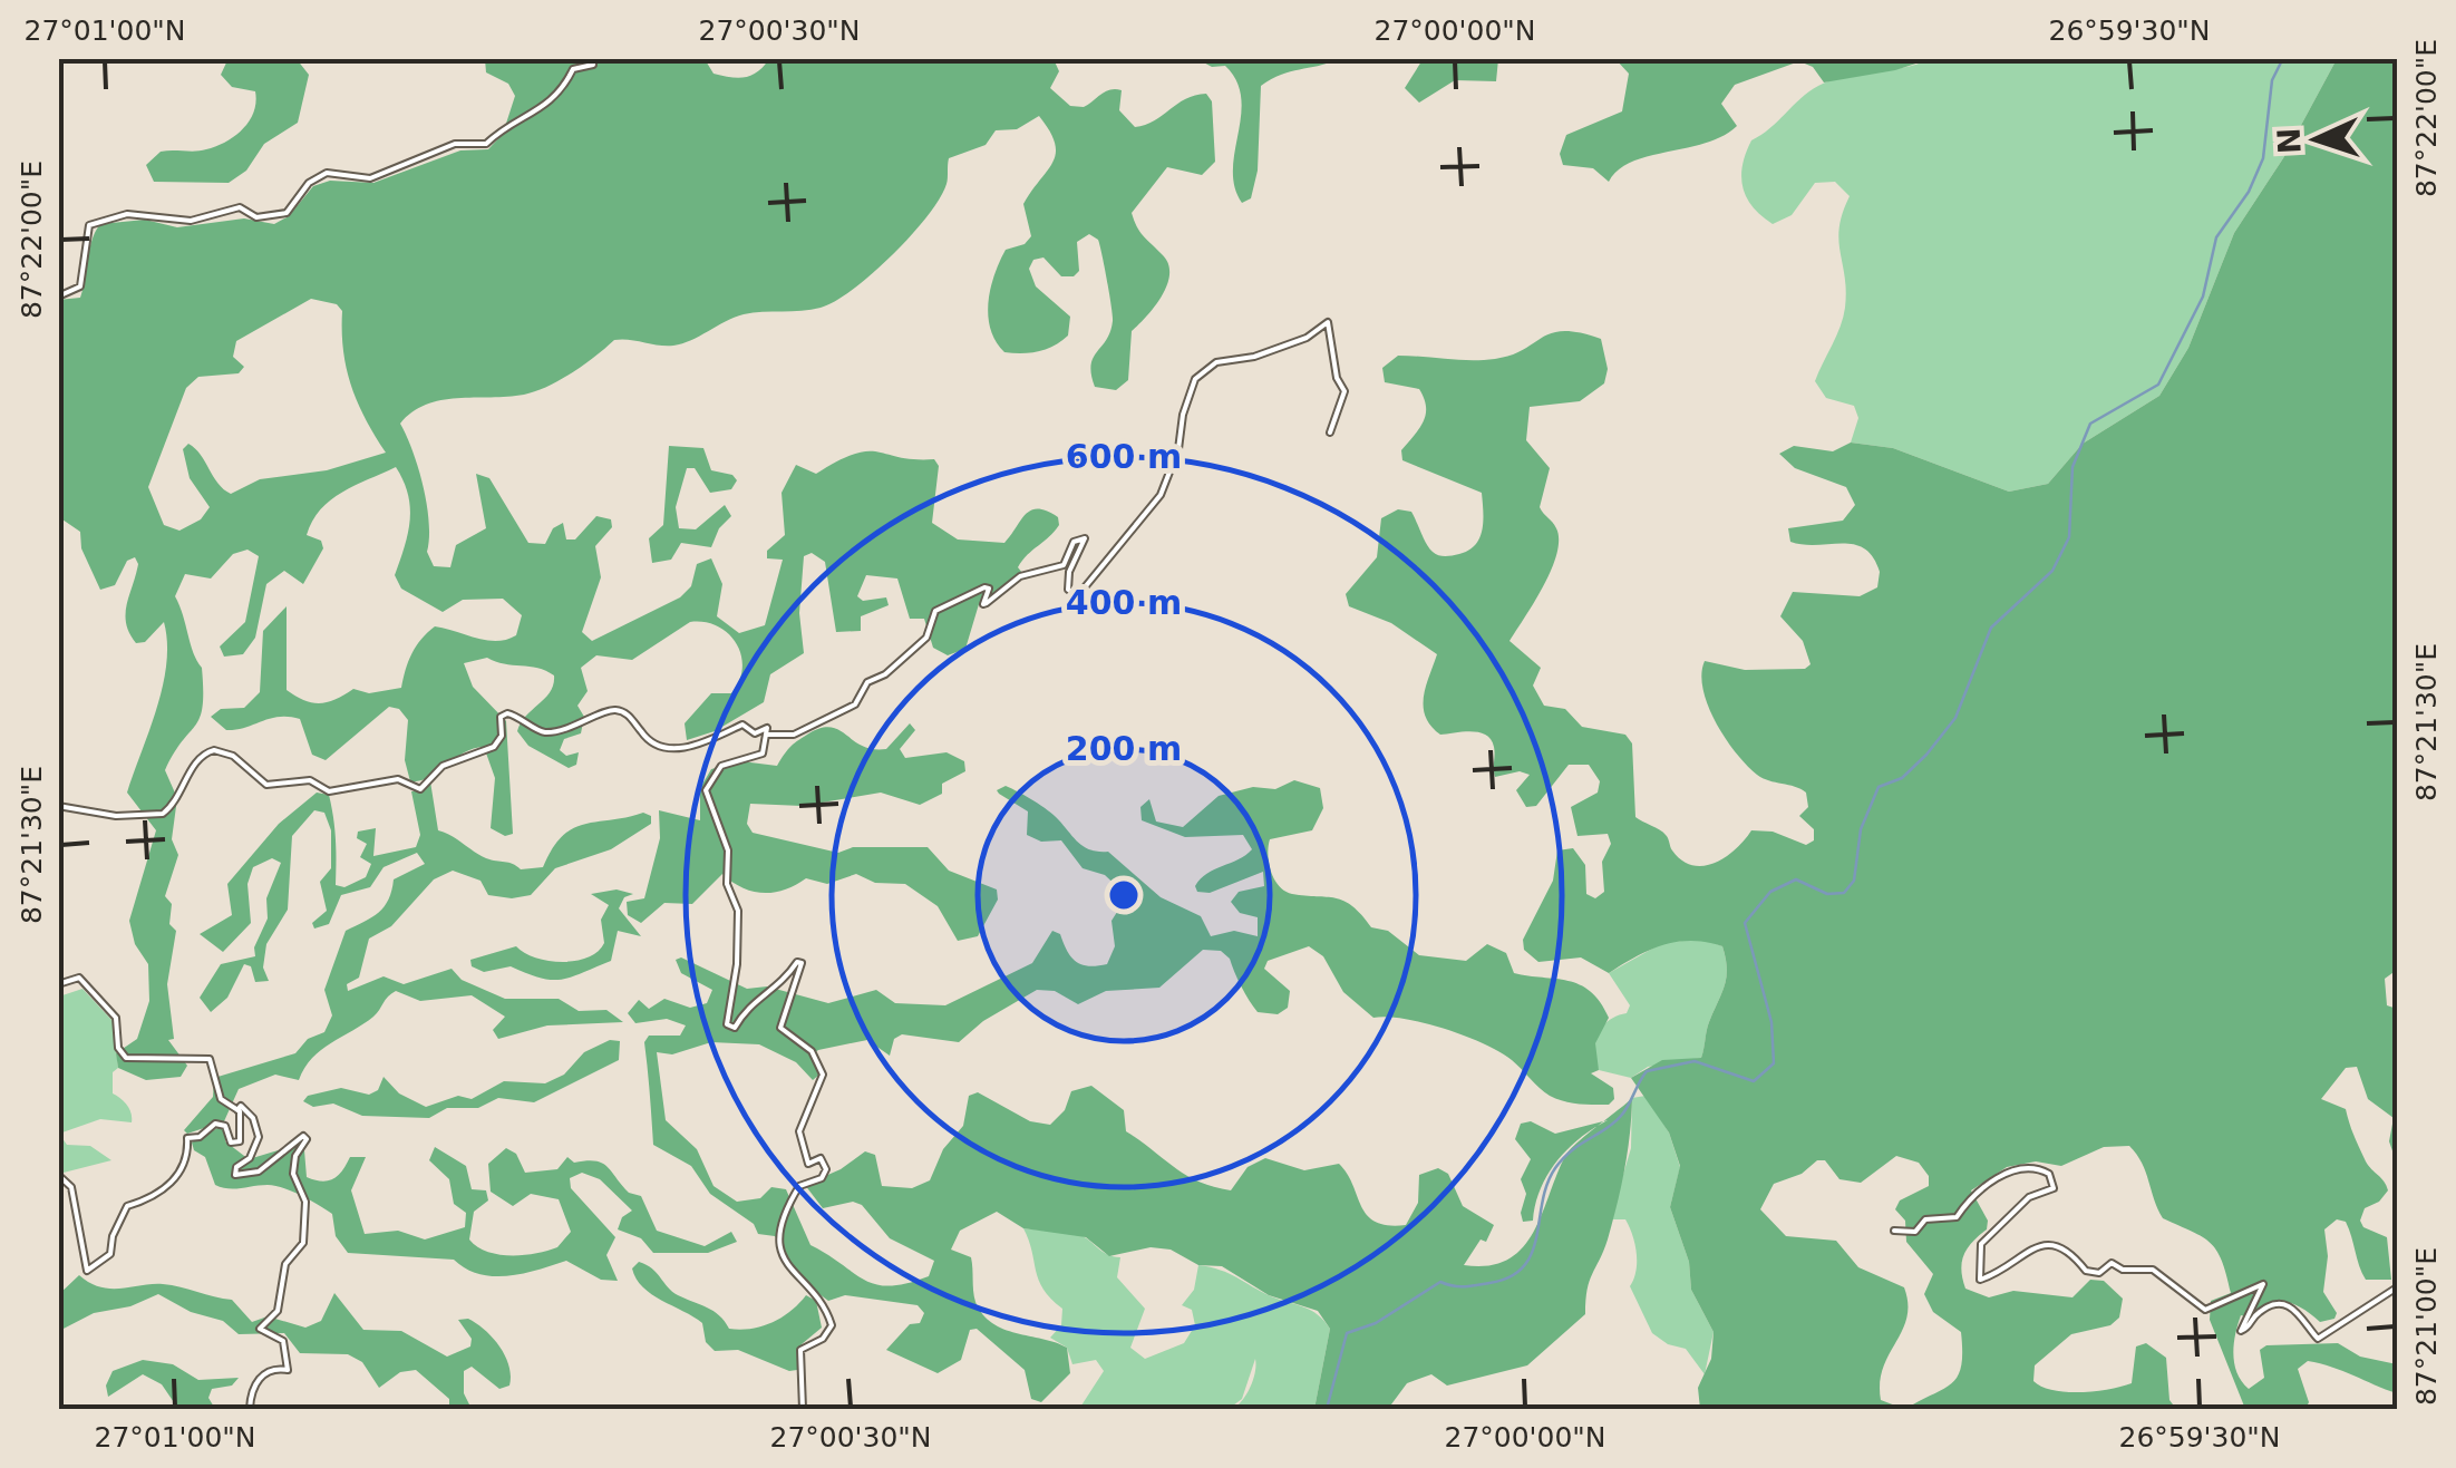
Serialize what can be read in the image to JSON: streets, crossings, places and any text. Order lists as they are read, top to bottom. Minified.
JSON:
{"north":"left","coordinates":["27°01'00\"N","27°00'30\"N","27°00'00\"N","26°59'30\"N","87°22'00\"E","87°21'30\"E","87°21'00\"E"],"rings":["600 m","400 m","200 m"]}
